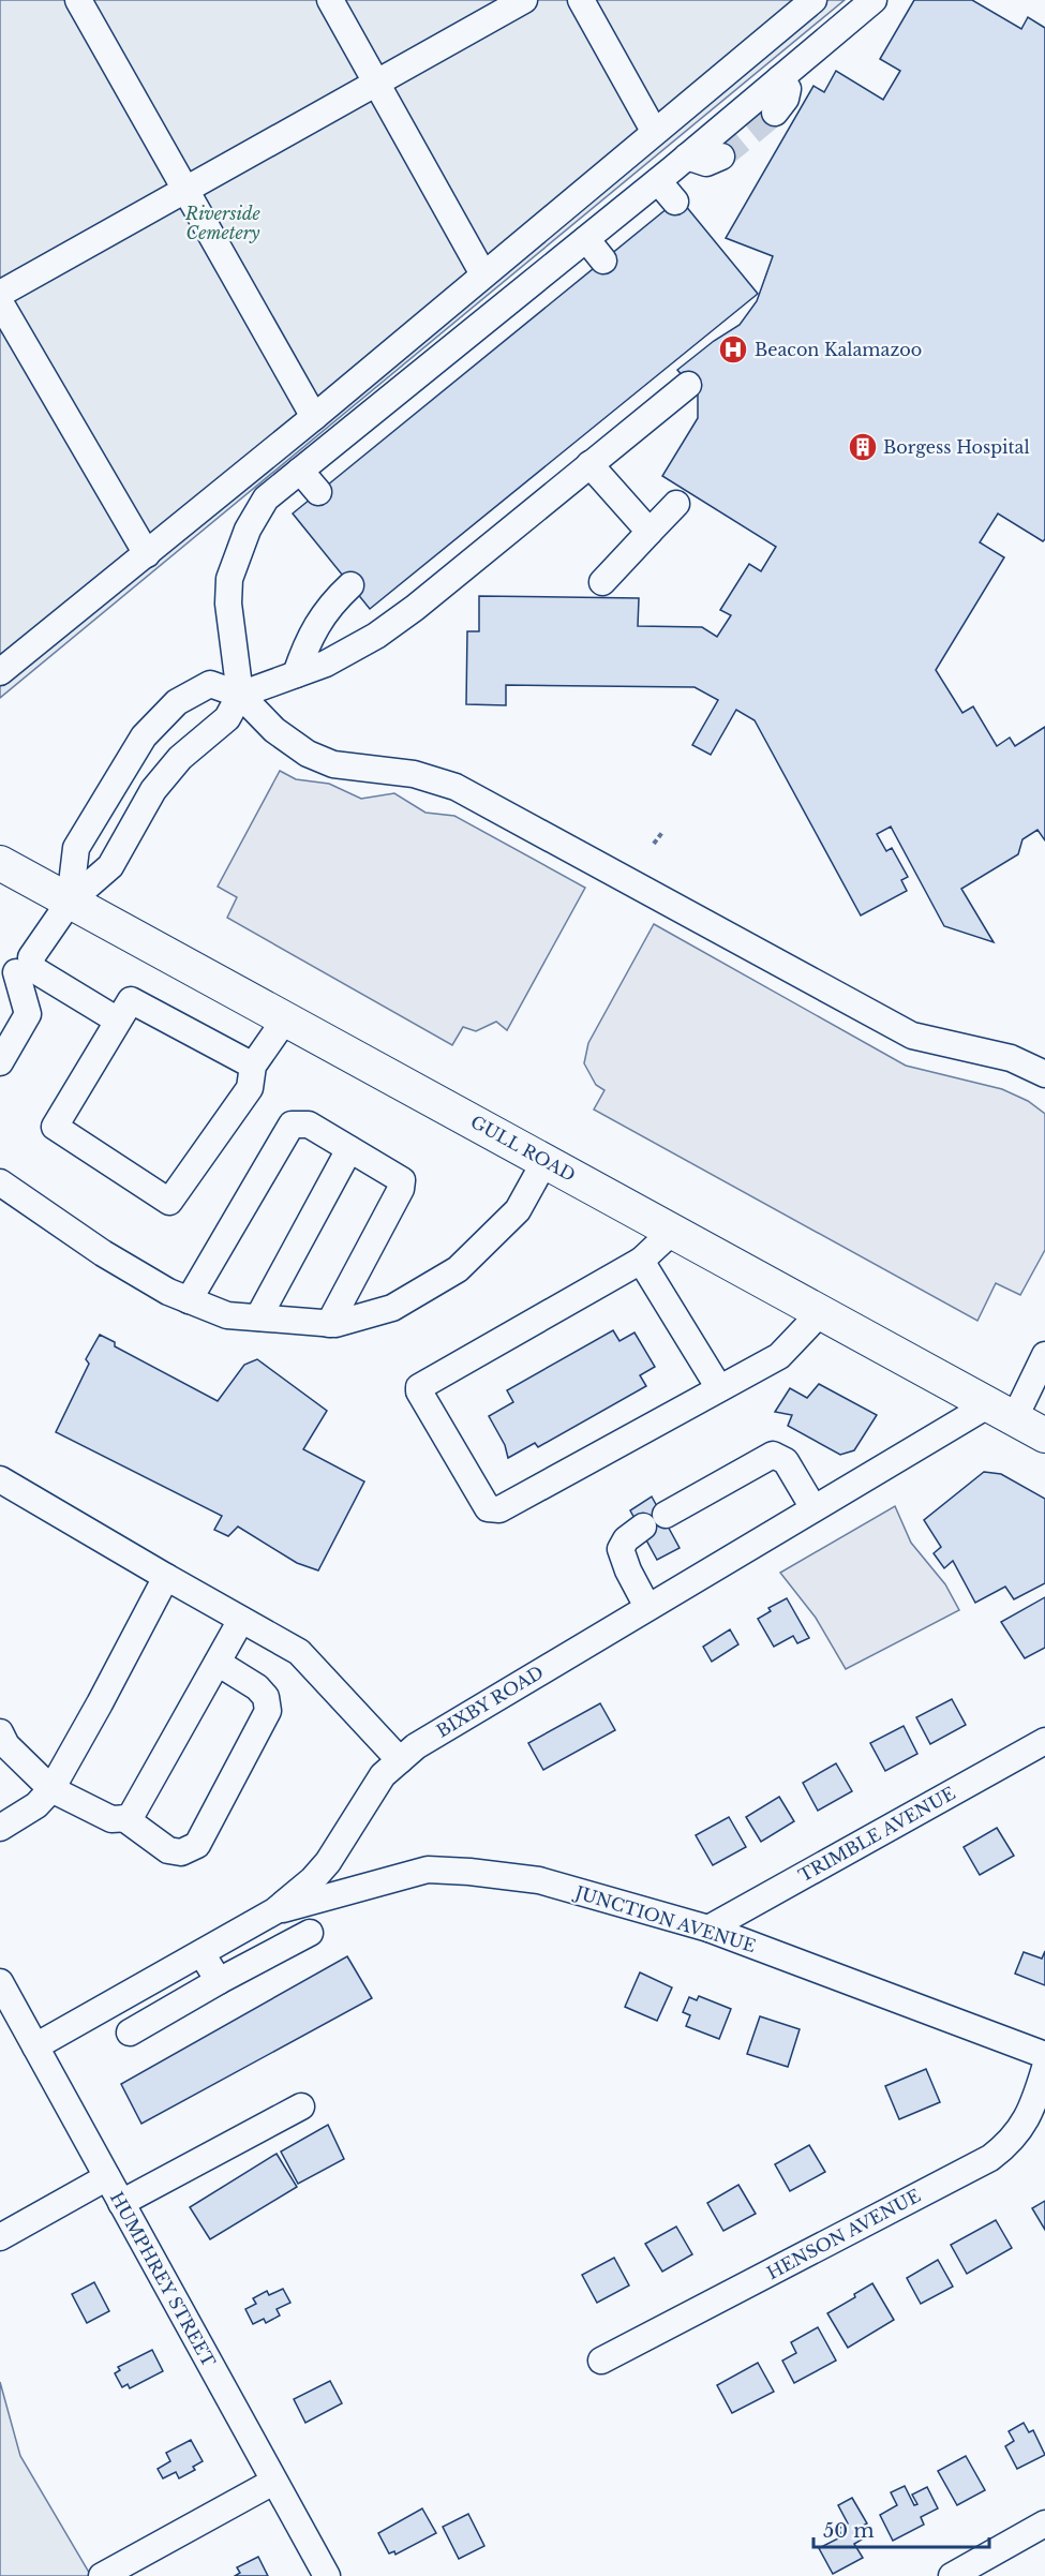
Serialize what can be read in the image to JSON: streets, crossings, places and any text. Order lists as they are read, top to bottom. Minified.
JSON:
{"streets":{"main road":["GULL ROAD"],"street":["BIXBY ROAD","TRIMBLE AVENUE","JUNCTION AVENUE","HENSON AVENUE","HUMPHREY STREET"]},"crossings":[["GULL ROAD","BIXBY ROAD"],["BIXBY ROAD","JUNCTION AVENUE"],["BIXBY ROAD","HUMPHREY STREET"],["TRIMBLE AVENUE","JUNCTION AVENUE"]],"parks":["Riverside Cemetery"],"places":{"hospital":["Beacon Kalamazoo"],"building":["Borgess Hospital"]},"scale_bar":"50 m"}
